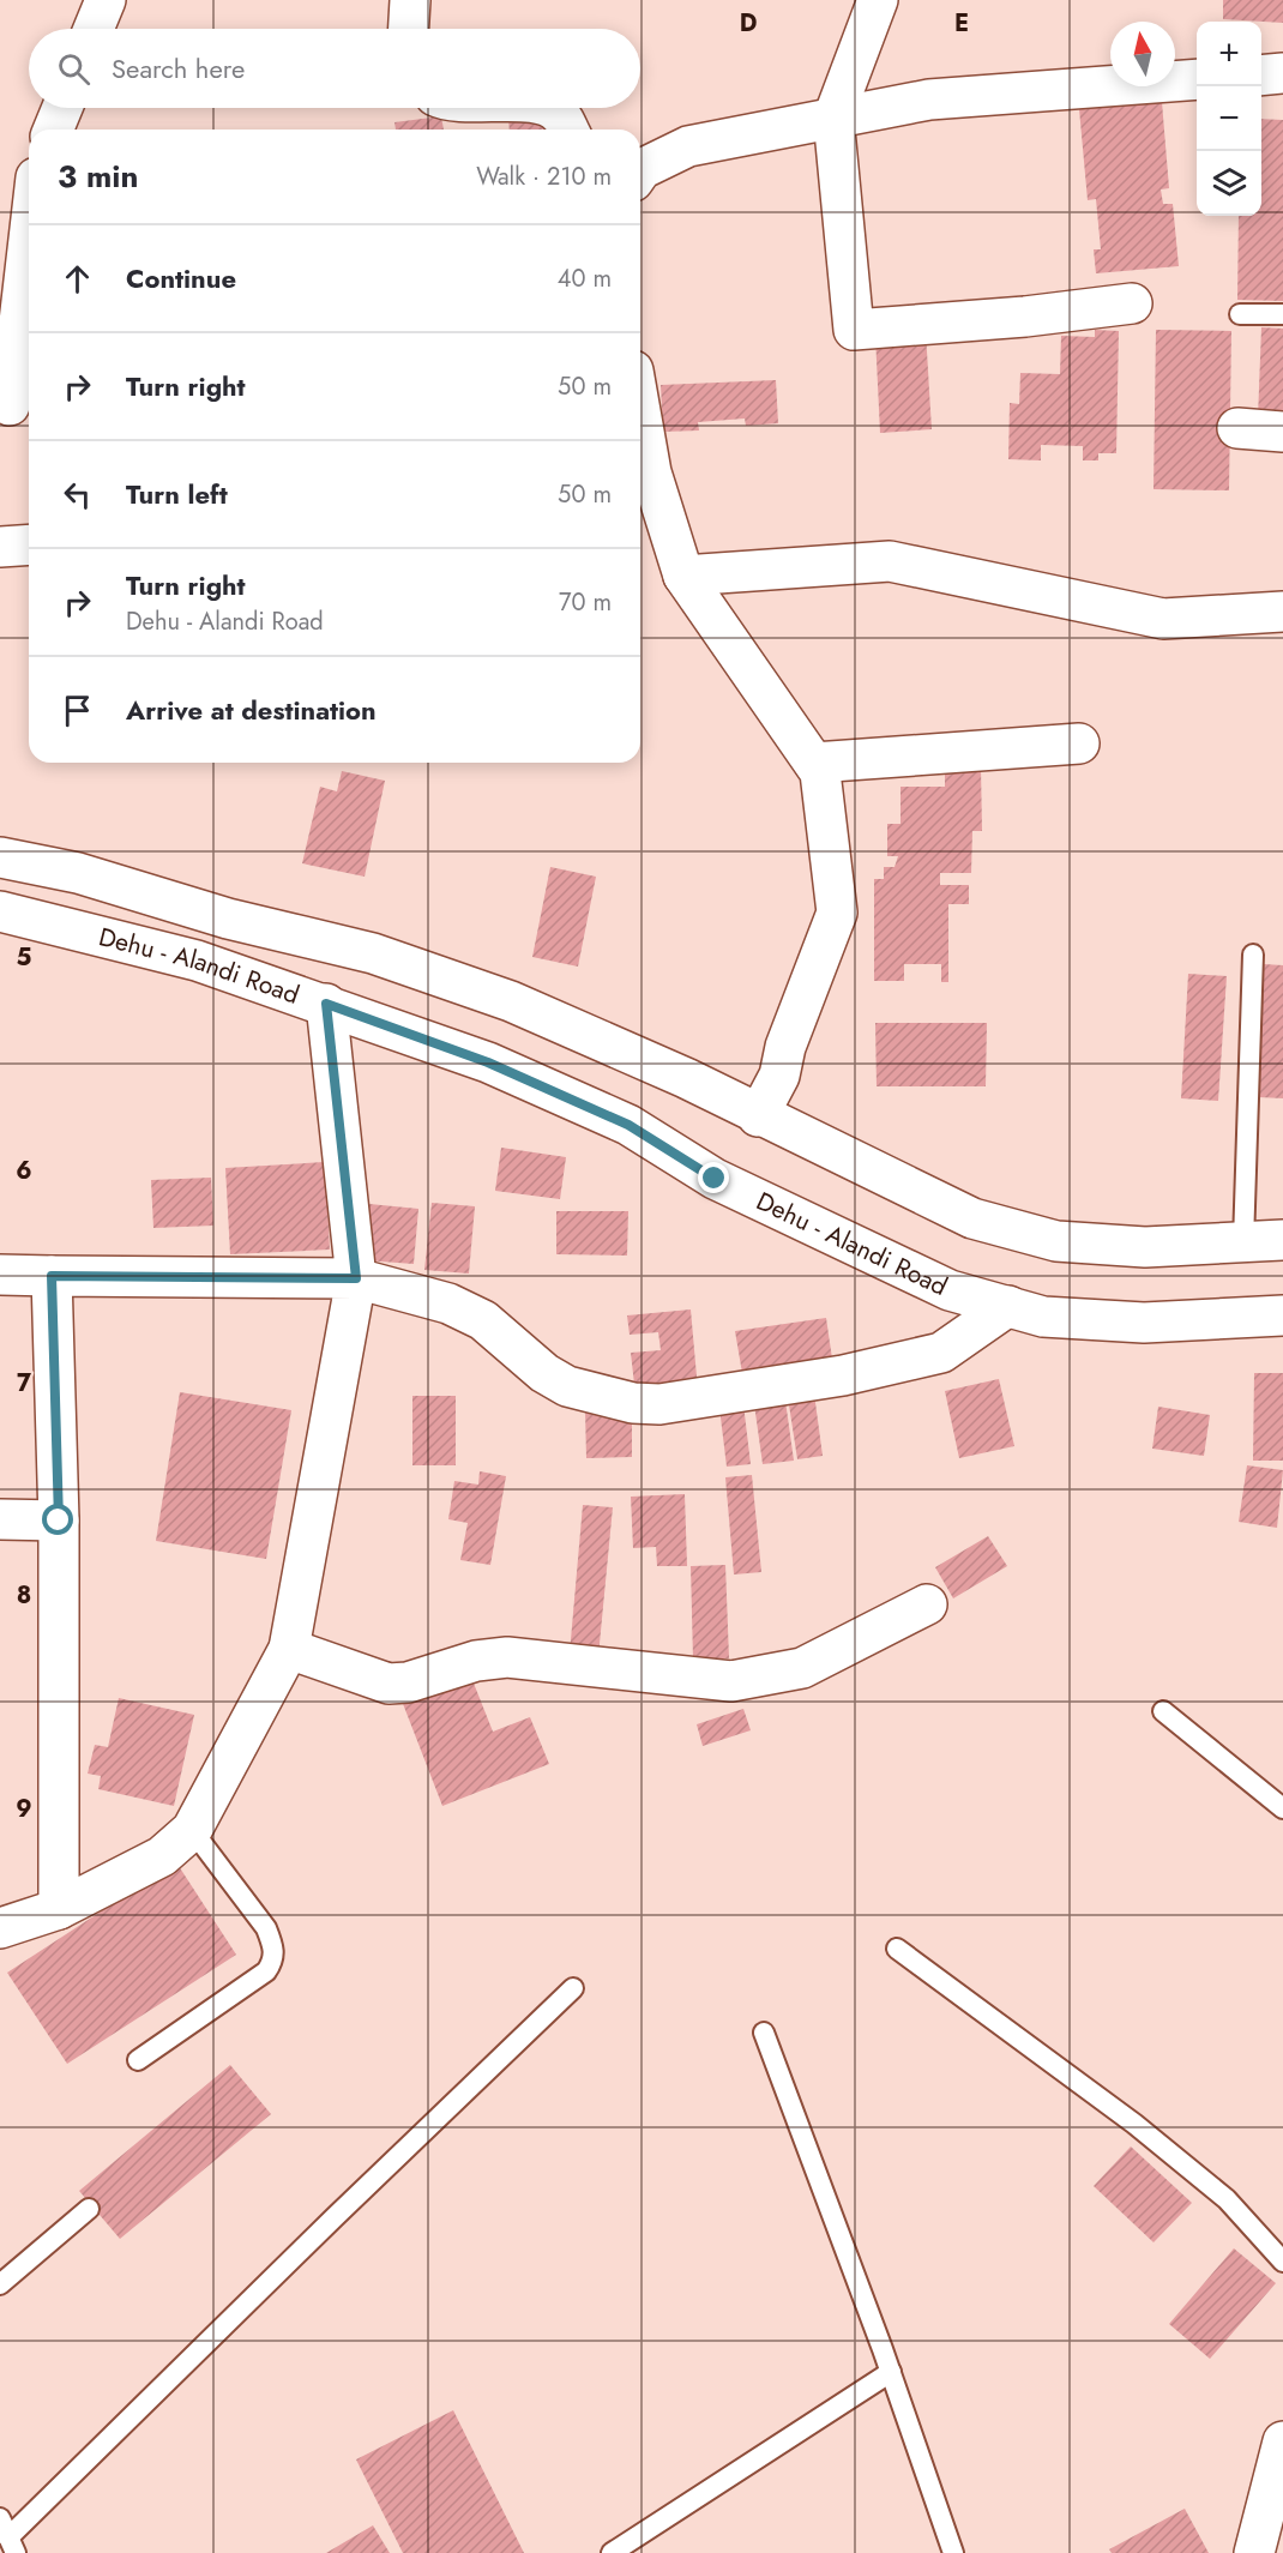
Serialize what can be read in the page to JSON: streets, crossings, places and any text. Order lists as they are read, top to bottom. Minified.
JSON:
{"streets":{"street":["Dehu - Alandi Road"]},"north":"top","page":{"map_buttons":["+","−"],"search":"Search here","heading":["3 min","Walk · 210 m"],"list":[["Continue","40 m"],["Turn right","50 m"],["Turn left","50 m"],["Turn right","Dehu - Alandi Road","70 m"],"Arrive at destination"]},"grid":{"columns":["D","E"],"rows":["5","6","7","8","9"]}}
